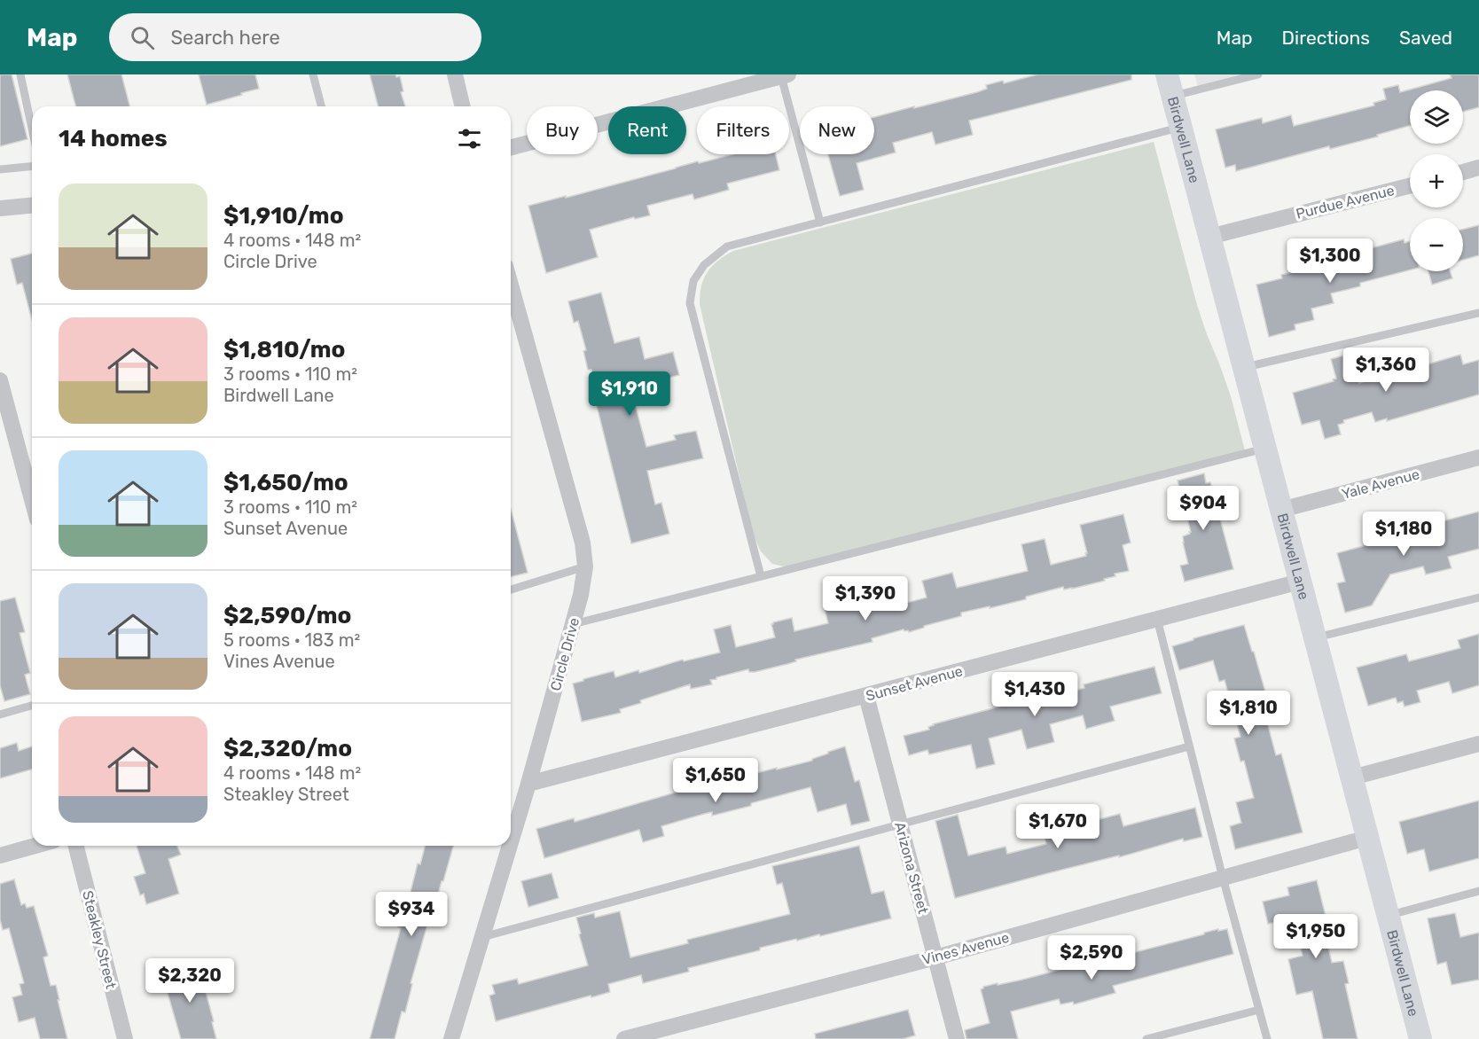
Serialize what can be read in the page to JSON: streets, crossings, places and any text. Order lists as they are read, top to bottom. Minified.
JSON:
{"streets":{"main road":["Birdwell Lane"],"street":["Purdue Avenue","Yale Avenue","Circle Drive","Sunset Avenue","Arizona Street","Steakley Street","Vines Avenue"]},"crossings":[["Birdwell Lane","Purdue Avenue"],["Birdwell Lane","Yale Avenue"],["Birdwell Lane","Sunset Avenue"],["Birdwell Lane","Vines Avenue"],["Circle Drive","Sunset Avenue"],["Sunset Avenue","Arizona Street"],["Arizona Street","Vines Avenue"]],"page":{"header":"Map","search":"Search here","nav":["Map","Directions","Saved"],"map_buttons":["+","−"],"chip":["Buy","Rent","Filters","New"],"heading":"14 homes","list":[{"name":"$1,910/mo","note":"4 rooms · 148 m² · Circle Drive"},{"name":"$1,810/mo","note":"3 rooms · 110 m² · Birdwell Lane"},{"name":"$1,650/mo","note":"3 rooms · 110 m² · Sunset Avenue"},{"name":"$2,590/mo","note":"5 rooms · 183 m² · Vines Avenue"},{"name":"$2,320/mo","note":"4 rooms · 148 m² · Steakley Street"}],"price":["$1,300","$1,360","$1,910","$904","$1,180","$1,390","$1,430","$1,810","$1,650","$1,670","$934","$1,950","$2,590","$2,320"]}}
